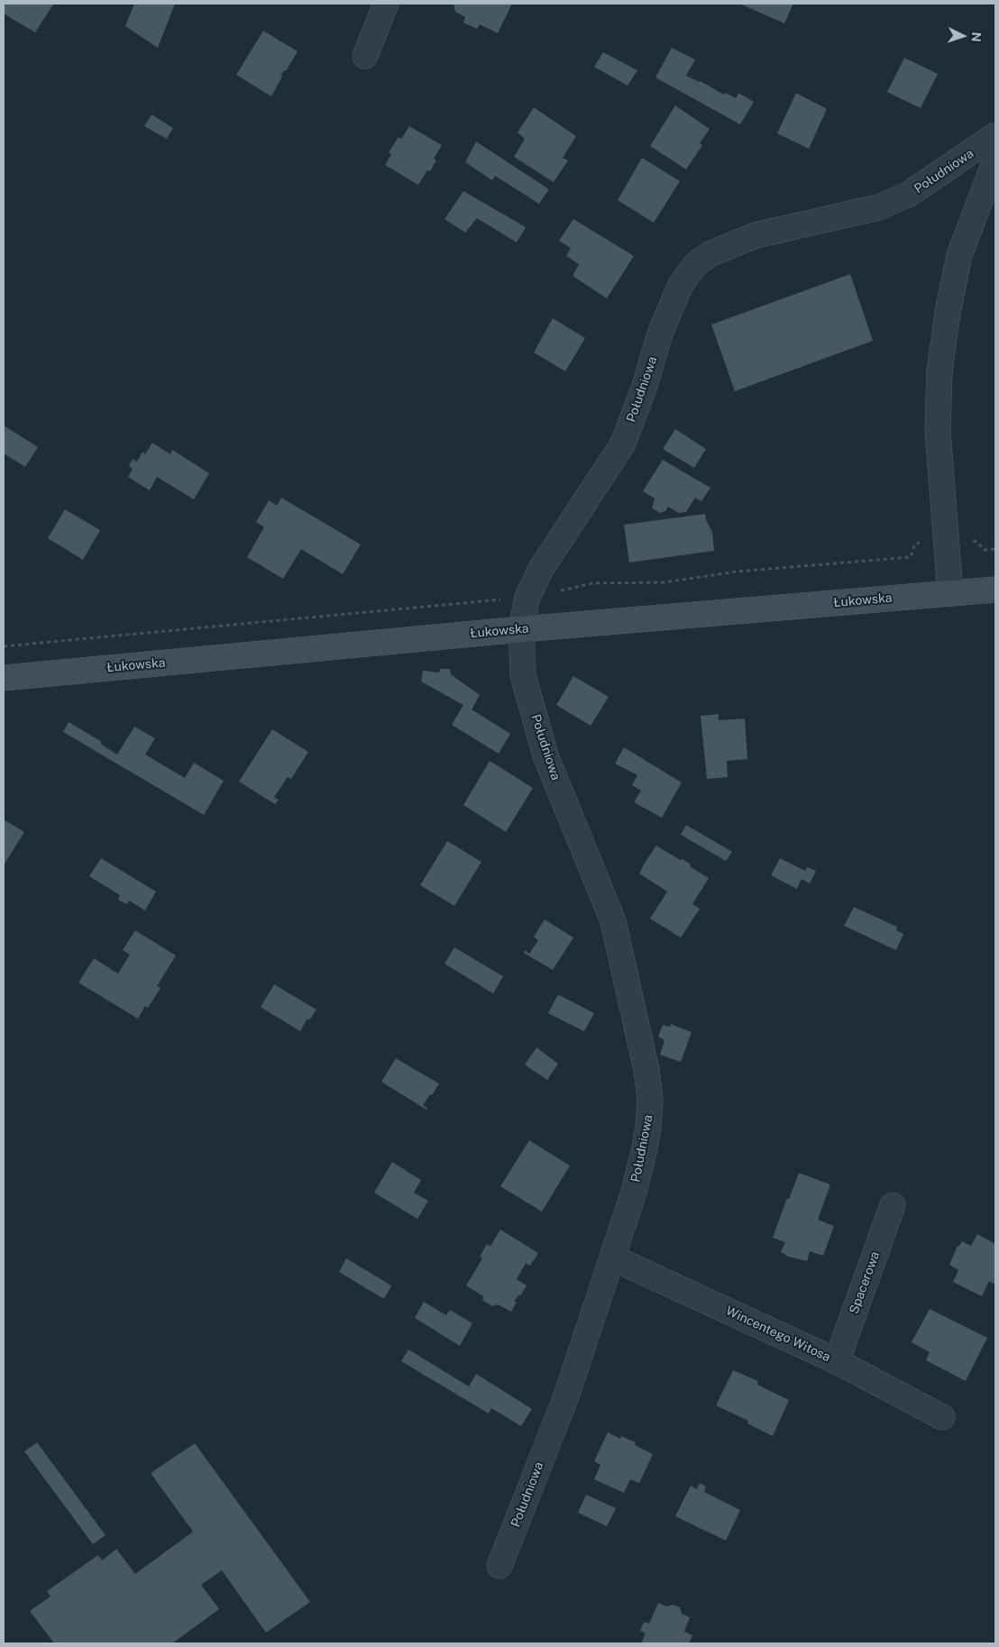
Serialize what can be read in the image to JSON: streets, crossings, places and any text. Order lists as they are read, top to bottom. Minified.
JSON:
{"streets":{"main road":["Łukowska"],"street":["Południowa","Spacerowa","Wincentego Witosa"]},"crossings":[["Południowa","Łukowska"],["Południowa","Wincentego Witosa"],["Spacerowa","Wincentego Witosa"]],"north":"right"}
